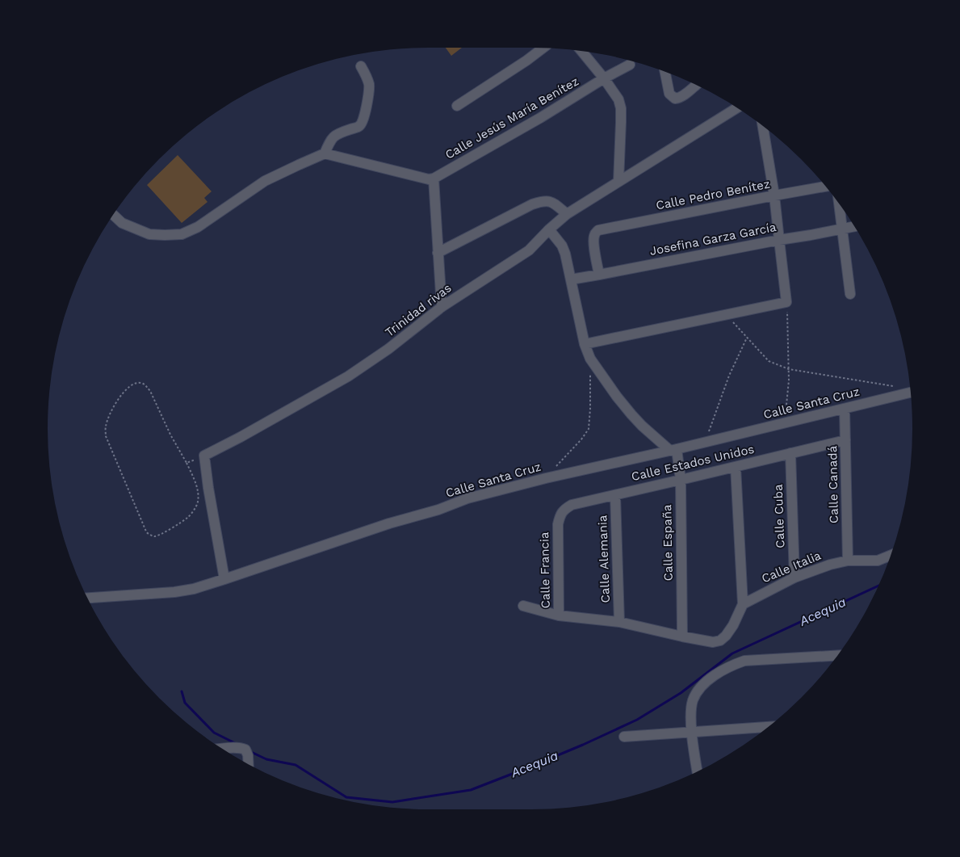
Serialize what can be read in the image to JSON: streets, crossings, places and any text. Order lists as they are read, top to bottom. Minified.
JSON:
{"streets":{"street":["Calle Jesús María Benítez","Calle Pedro Benítez","Josefina Garza García","Trinidad rivas","Calle Santa Cruz","Calle Estados Unidos","Calle Canadá","Calle Cuba","Calle España","Calle Alemania","Calle Italia","Calle Francia"]},"crossings":[["Calle Pedro Benítez","Josefina Garza García"],["Calle Santa Cruz","Calle Canadá"],["Calle Santa Cruz","Calle España"],["Calle Estados Unidos","Calle Canadá"],["Calle Estados Unidos","Calle Cuba"],["Calle Estados Unidos","Calle España"],["Calle Estados Unidos","Calle Alemania"],["Calle Estados Unidos","Calle Francia"],["Calle Canadá","Calle Italia"],["Calle Cuba","Calle Italia"]],"water":["Acequia"]}
